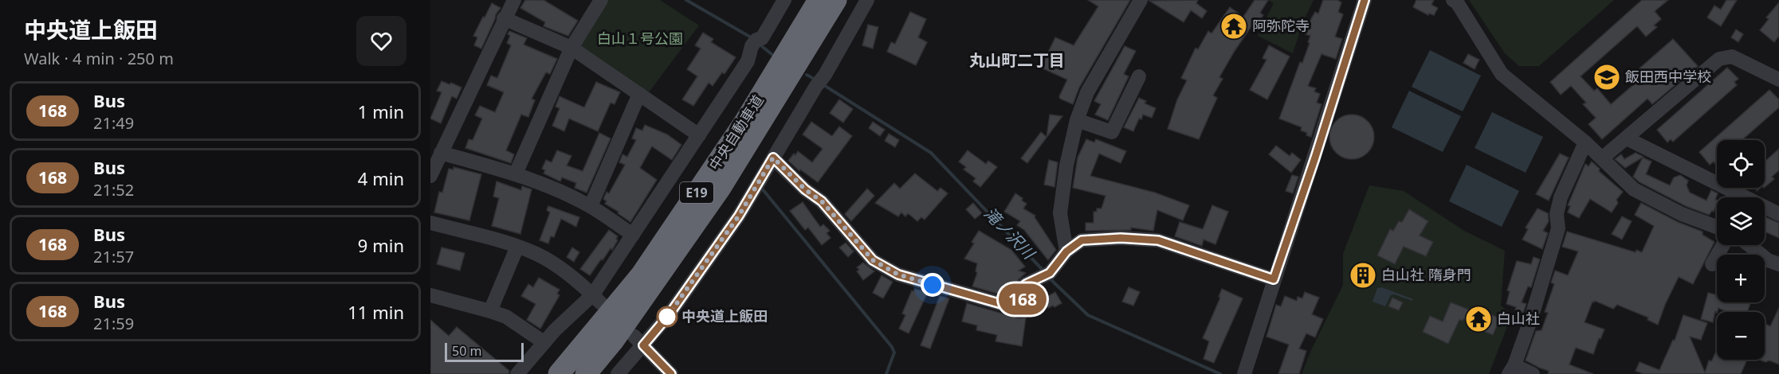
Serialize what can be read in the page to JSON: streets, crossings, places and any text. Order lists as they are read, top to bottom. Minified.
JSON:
{"streets":{"highway":["中央自動車道","E19"]},"districts":["丸山町二丁目"],"water":["滝ノ沢川"],"parks":["白山１号公園"],"places":{"temple":["阿弥陀寺","白山社"],"school or university":["飯田西中学校"],"building":["白山社 隋身門"],"other":["中央道上飯田"]},"lines":["bus line 168"],"scale_bar":"50 m","page":{"heading":["中央道上飯田","Walk · 4 min · 250 m"],"on_map":"168","list":[{"mark":"168","name":"Bus","note":"21:49","value":"1 min"},{"mark":"168","name":"Bus","note":"21:52","value":"4 min"},{"mark":"168","name":"Bus","note":"21:57","value":"9 min"},{"mark":"168","name":"Bus","note":"21:59","value":"11 min"}],"map_buttons":["+","−"],"scale":"50 m"}}
